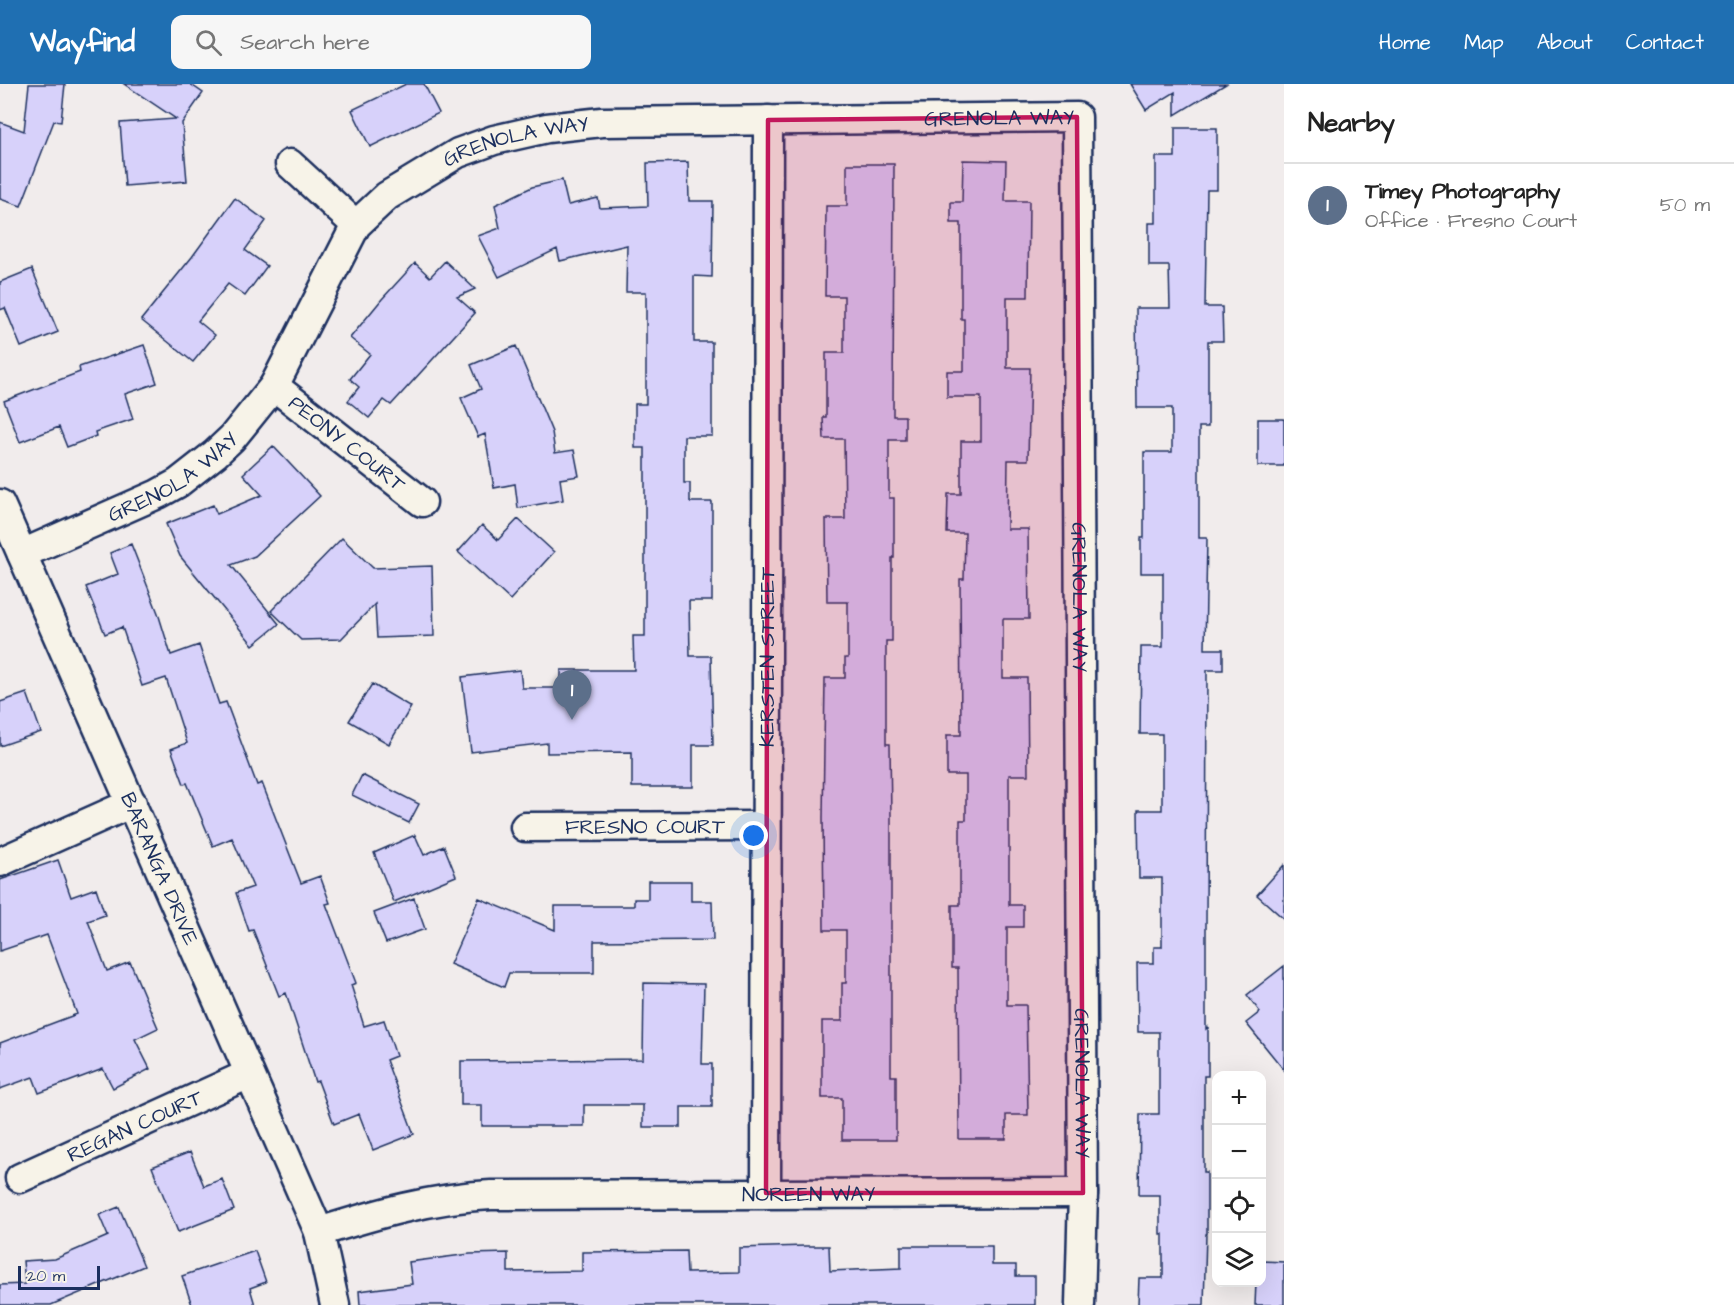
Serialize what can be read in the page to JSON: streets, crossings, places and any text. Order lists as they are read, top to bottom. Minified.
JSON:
{"streets":{"street":["GRENOLA WAY","PEONY COURT","KERSTEN STREET","FRESNO COURT","BARANGA DRIVE","REGAN COURT","NOREEN WAY"]},"crossings":[["GRENOLA WAY","PEONY COURT"],["GRENOLA WAY","KERSTEN STREET"],["GRENOLA WAY","BARANGA DRIVE"],["GRENOLA WAY","NOREEN WAY"],["KERSTEN STREET","FRESNO COURT"],["KERSTEN STREET","NOREEN WAY"],["BARANGA DRIVE","REGAN COURT"],["BARANGA DRIVE","NOREEN WAY"]],"scale_bar":"20 m","page":{"header":"Wayfind","search":"Search here","nav":["Home","Map","About","Contact"],"heading":"Nearby","list":[{"mark":"1","name":"Timey Photography","note":"Office · Fresno Court","value":"50 m"}],"pins":"1","map_buttons":["+","−"],"scale":"20 m"}}
